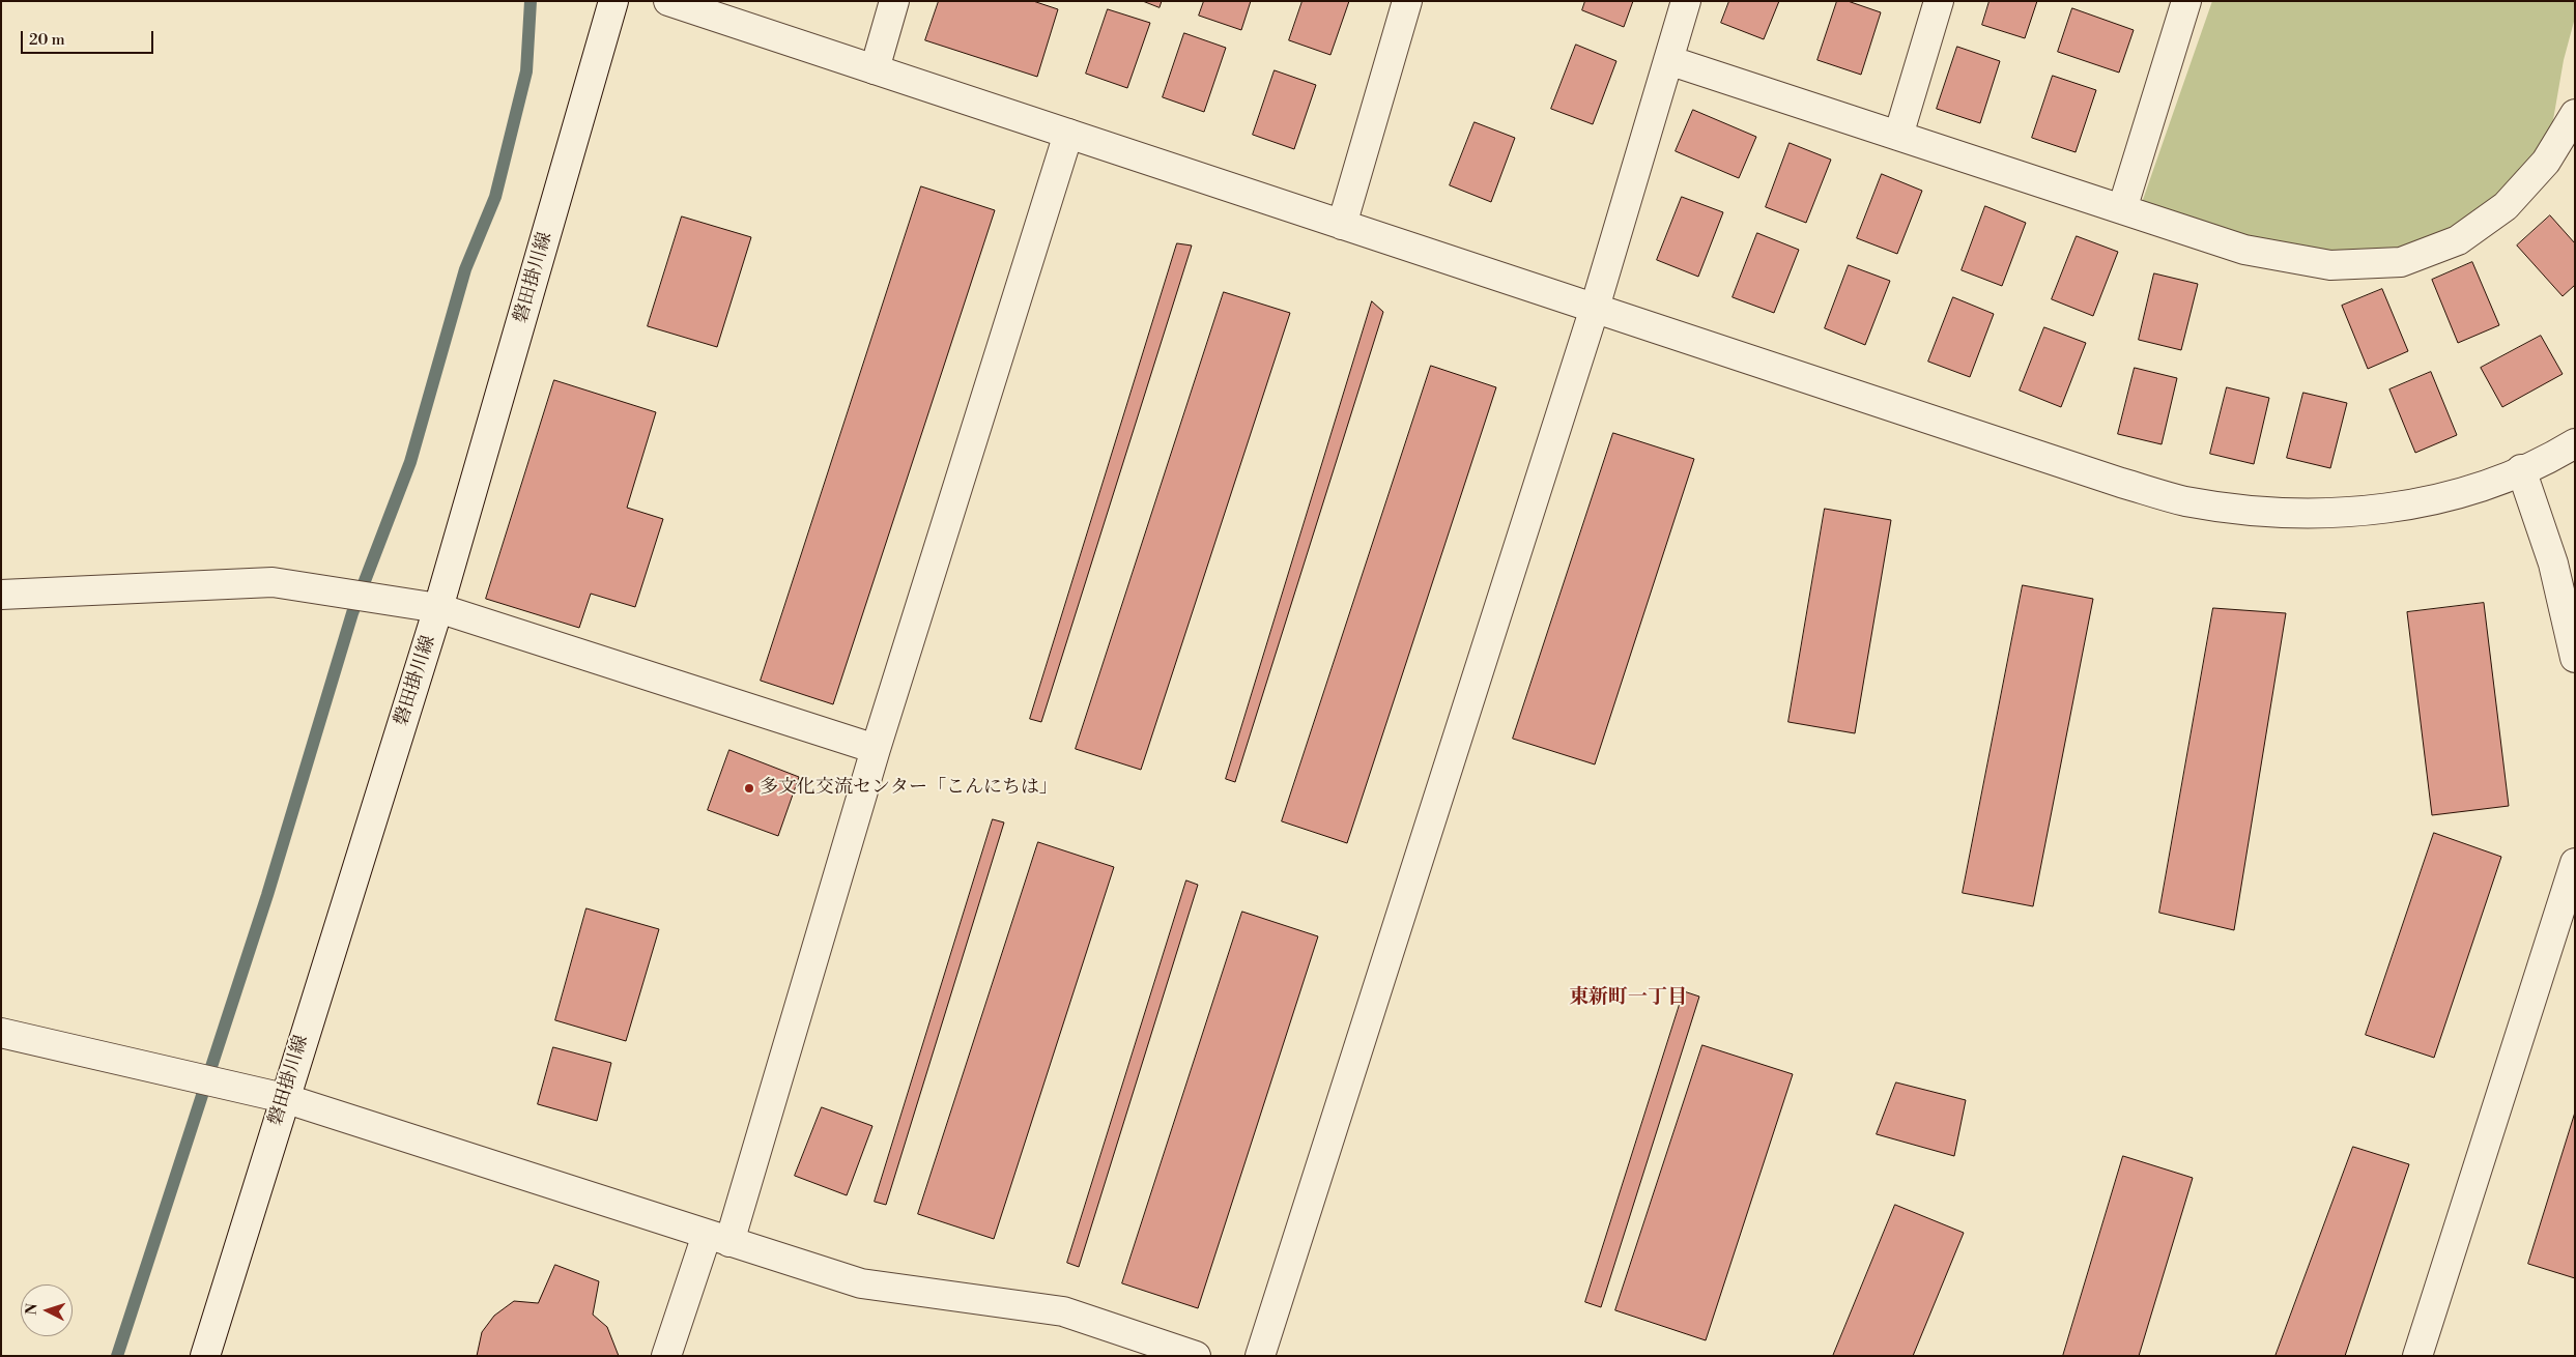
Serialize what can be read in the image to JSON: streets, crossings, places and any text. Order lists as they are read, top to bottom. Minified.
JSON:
{"streets":{"street":["磐田掛川線"]},"districts":["東新町一丁目"],"places":["多文化交流センター「こんにちは」"],"scale_bar":"20 m","north":"left"}
